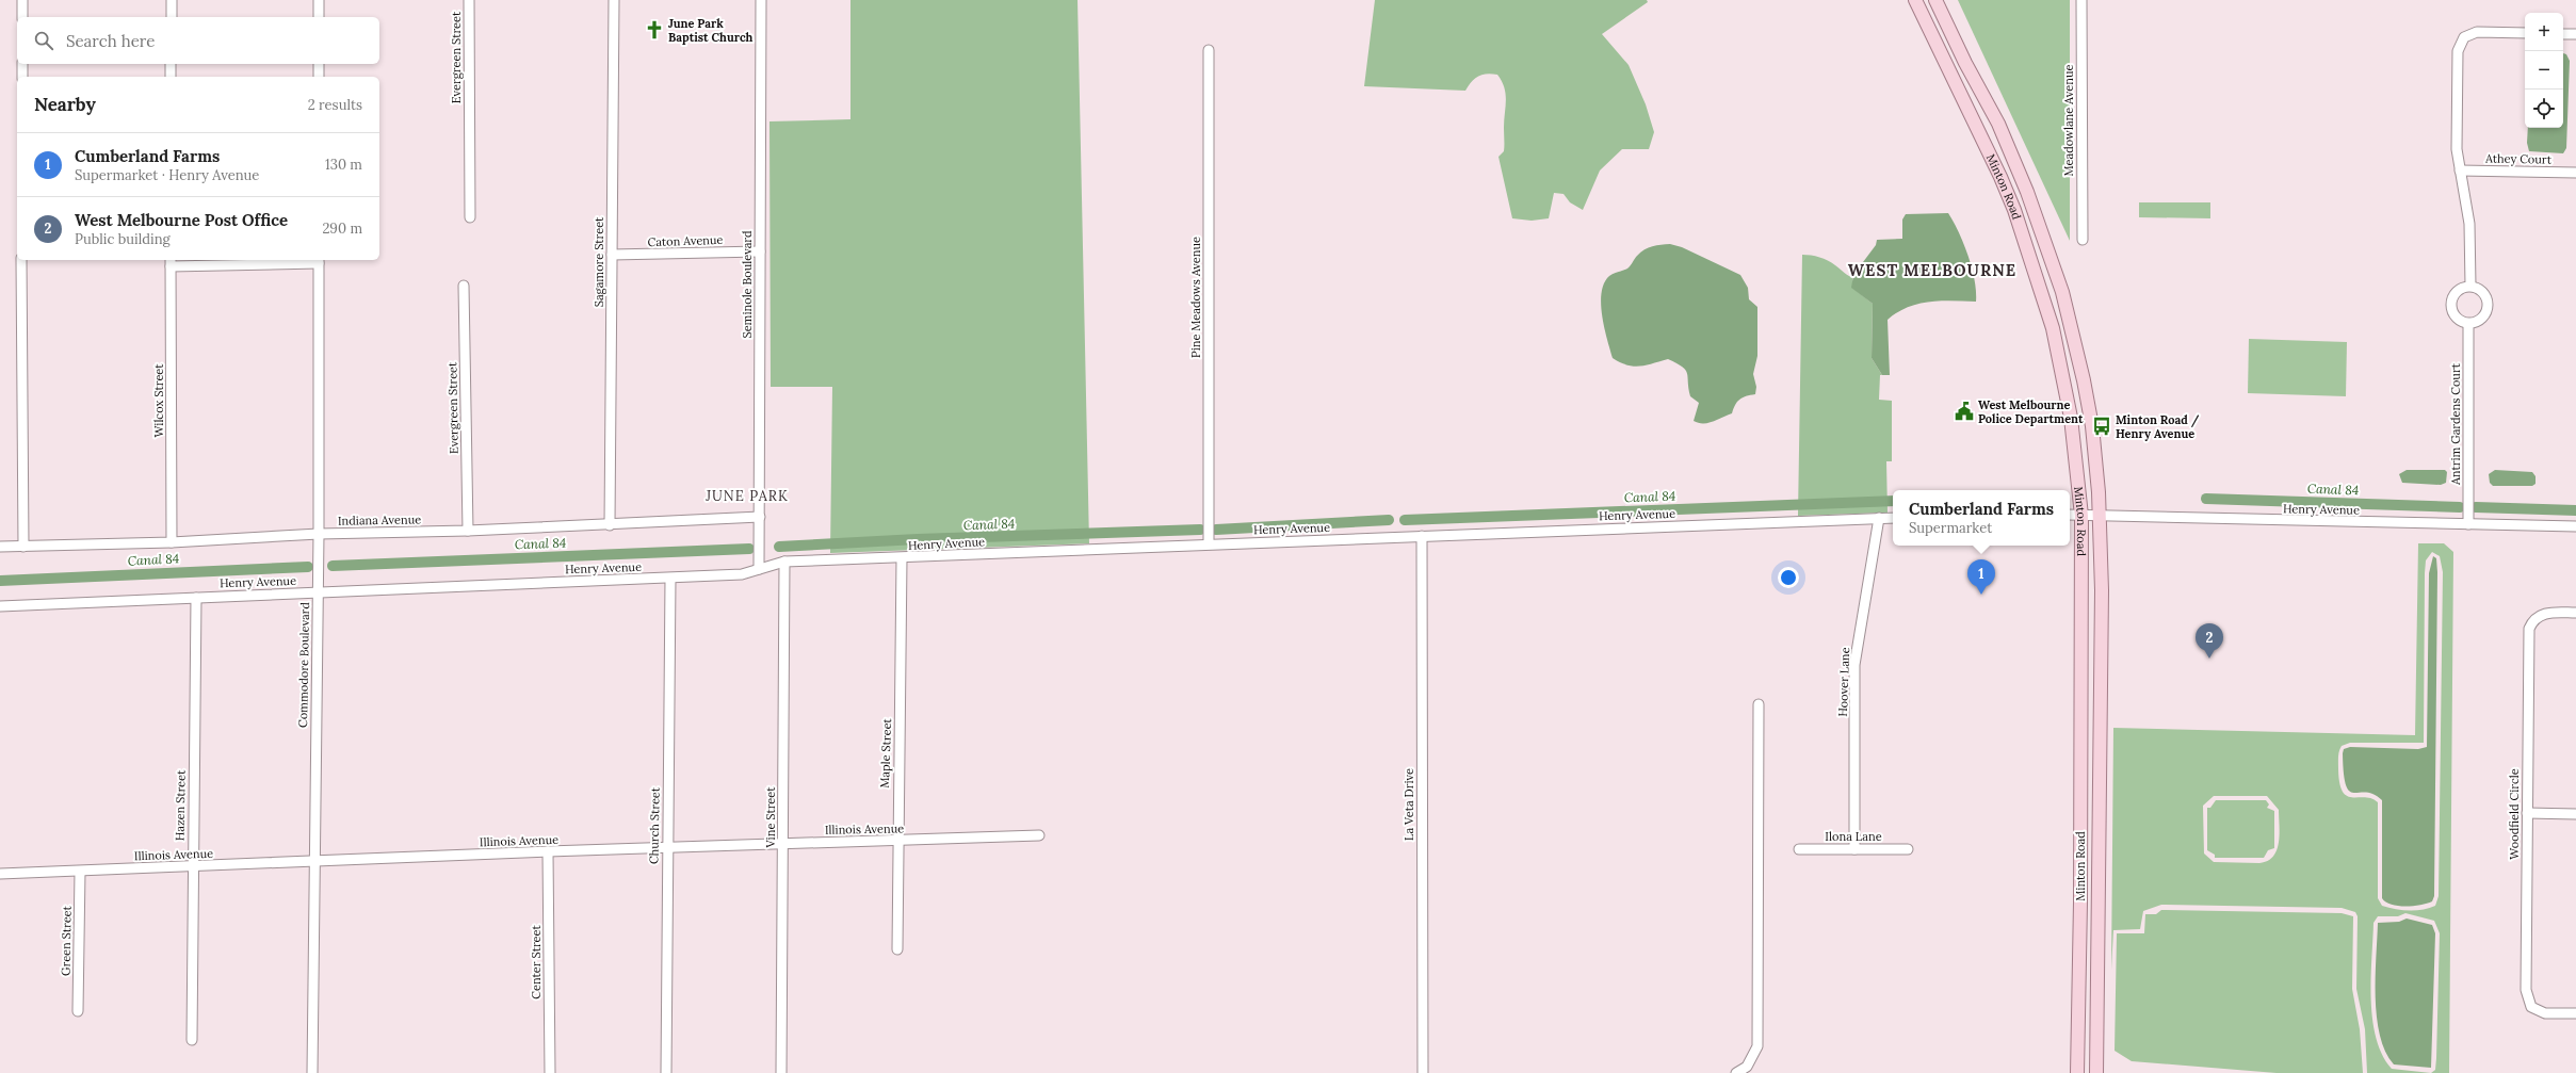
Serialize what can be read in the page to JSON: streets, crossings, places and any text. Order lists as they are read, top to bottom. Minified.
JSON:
{"streets":{"main road":["Minton Road"],"street":["Evergreen Street","Meadowlane Avenue","Athey Court","Caton Avenue","Sagamore Street","Seminole Boulevard","Pine Meadows Avenue","Wilcox Street","Antrim Gardens Court","Henry Avenue","Indiana Avenue","Commodore Boulevard","Hoover Lane","Maple Street","La Veta Drive","Hazen Street","Woodfield Circle","Vine Street","Church Street","Illinois Avenue","Ilona Lane","Green Street","Center Street"]},"crossings":[["Evergreen Street","Indiana Avenue"],["Minton Road","Henry Avenue"],["Caton Avenue","Sagamore Street"],["Caton Avenue","Seminole Boulevard"],["Sagamore Street","Indiana Avenue"],["Seminole Boulevard","Henry Avenue"],["Seminole Boulevard","Indiana Avenue"],["Pine Meadows Avenue","Henry Avenue"],["Wilcox Street","Indiana Avenue"],["Antrim Gardens Court","Henry Avenue"],["Henry Avenue","Commodore Boulevard"],["Henry Avenue","Hoover Lane"],["Henry Avenue","Maple Street"],["Henry Avenue","La Veta Drive"],["Henry Avenue","Hazen Street"],["Henry Avenue","Vine Street"],["Henry Avenue","Church Street"],["Indiana Avenue","Commodore Boulevard"],["Commodore Boulevard","Illinois Avenue"],["Hoover Lane","Ilona Lane"],["Maple Street","Illinois Avenue"],["Hazen Street","Illinois Avenue"],["Vine Street","Illinois Avenue"],["Church Street","Illinois Avenue"],["Illinois Avenue","Green Street"],["Illinois Avenue","Center Street"]],"districts":["WEST MELBOURNE","JUNE PARK"],"water":["Canal 84"],"places":{"church":["June Park Baptist Church"],"public building":["West Melbourne Police Department"],"bus stop":["Minton Road / Henry Avenue"]},"page":{"map_buttons":["+","−"],"search":"Search here","heading":["Nearby","2 results"],"list":[{"mark":"1","name":"Cumberland Farms","note":"Supermarket · Henry Avenue","value":"130 m"},{"mark":"2","name":"West Melbourne Post Office","note":"Public building","value":"290 m"}],"popup":["Cumberland Farms","Supermarket"],"pins":["1","2"]}}
